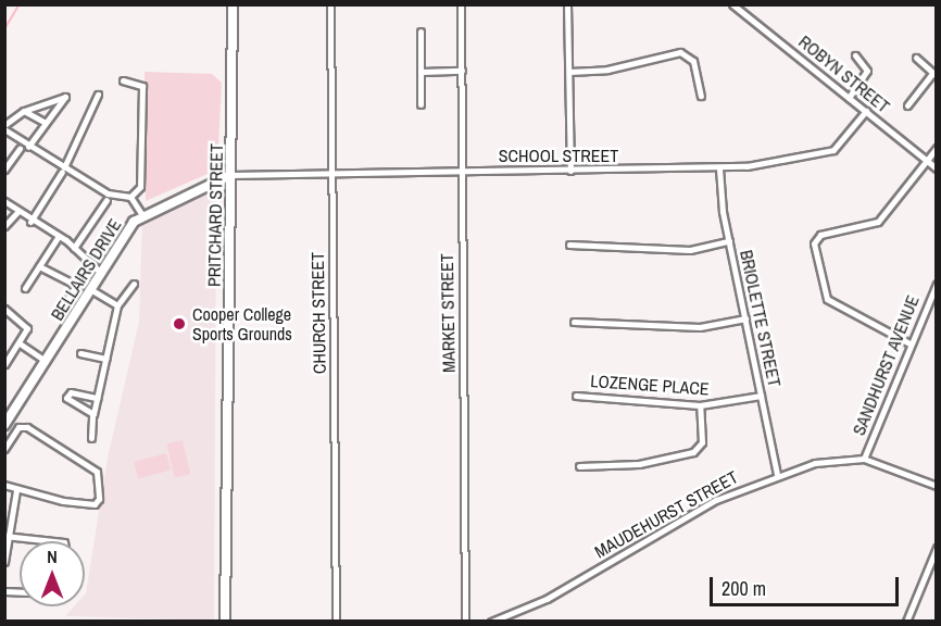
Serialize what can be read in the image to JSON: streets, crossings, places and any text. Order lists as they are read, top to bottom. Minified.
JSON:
{"streets":{"street":["ROBYN STREET","SCHOOL STREET","PRITCHARD STREET","BELLAIRS DRIVE","CHURCH STREET","MARKET STREET","BRIOLETTE STREET","SANDHURST AVENUE","LOZENGE PLACE","MAUDEHURST STREET"]},"crossings":[["ROBYN STREET","SCHOOL STREET"],["SCHOOL STREET","PRITCHARD STREET"],["SCHOOL STREET","BELLAIRS DRIVE"],["SCHOOL STREET","CHURCH STREET"],["SCHOOL STREET","MARKET STREET"],["SCHOOL STREET","BRIOLETTE STREET"],["PRITCHARD STREET","BELLAIRS DRIVE"],["BRIOLETTE STREET","LOZENGE PLACE"],["BRIOLETTE STREET","MAUDEHURST STREET"],["SANDHURST AVENUE","MAUDEHURST STREET"]],"places":["Cooper College Sports Grounds"],"scale_bar":"200 m","north":"top"}
